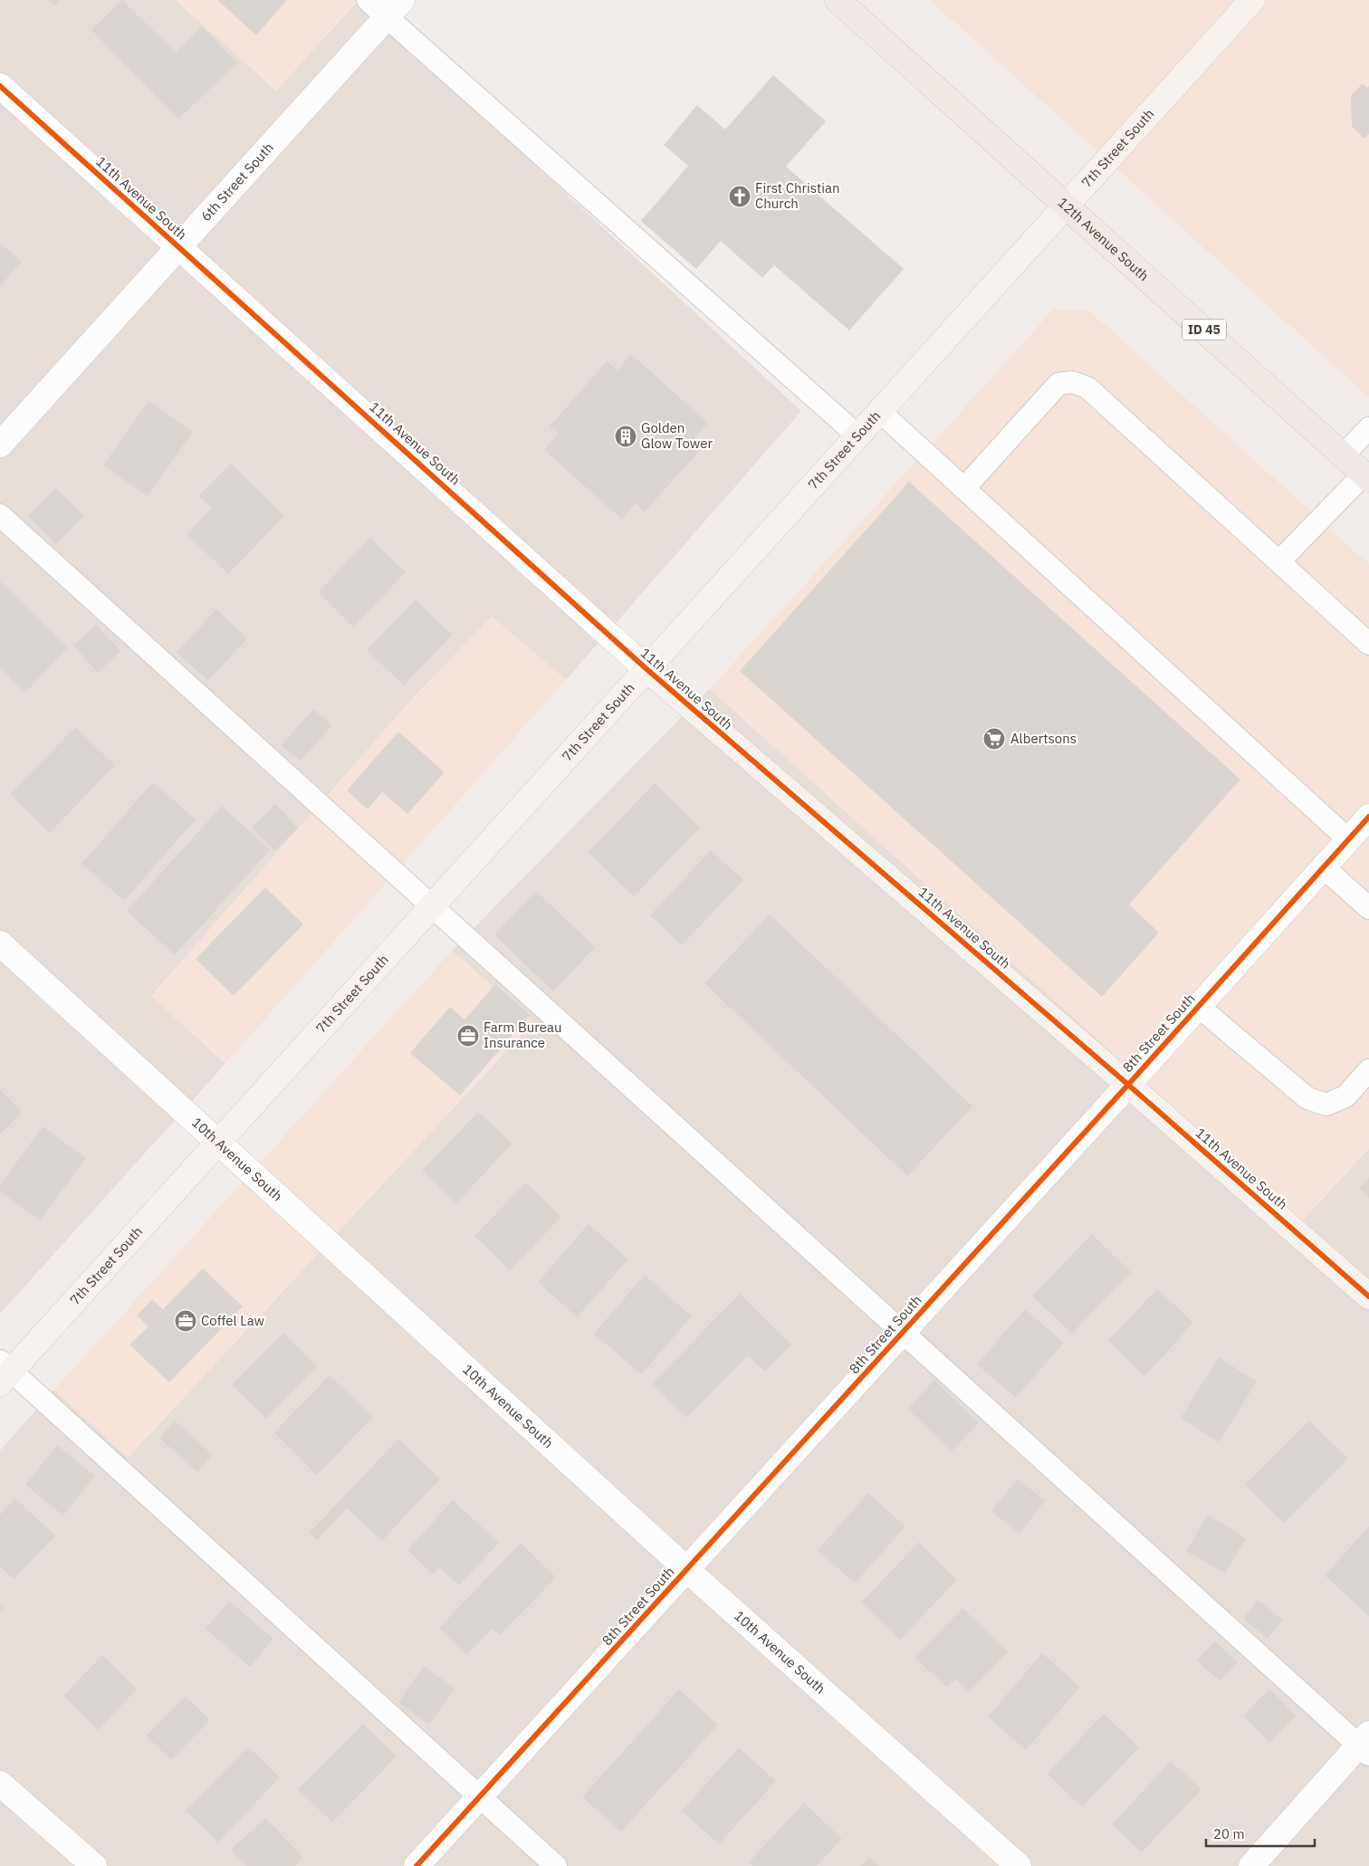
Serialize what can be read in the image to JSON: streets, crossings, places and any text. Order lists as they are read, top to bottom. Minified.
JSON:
{"streets":{"main road":["7th Street South","11th Avenue South","12th Avenue South","ID 45"],"street":["6th Street South","8th Street South","10th Avenue South"]},"crossings":[["7th Street South","11th Avenue South"],["7th Street South","12th Avenue South"],["7th Street South","10th Avenue South"],["6th Street South","11th Avenue South"],["11th Avenue South","8th Street South"],["8th Street South","10th Avenue South"]],"places":{"church":["First Christian Church"],"building":["Golden Glow Tower"],"supermarket":["Albertsons"],"office":["Farm Bureau Insurance","Coffel Law"]},"scale_bar":"20 m"}
